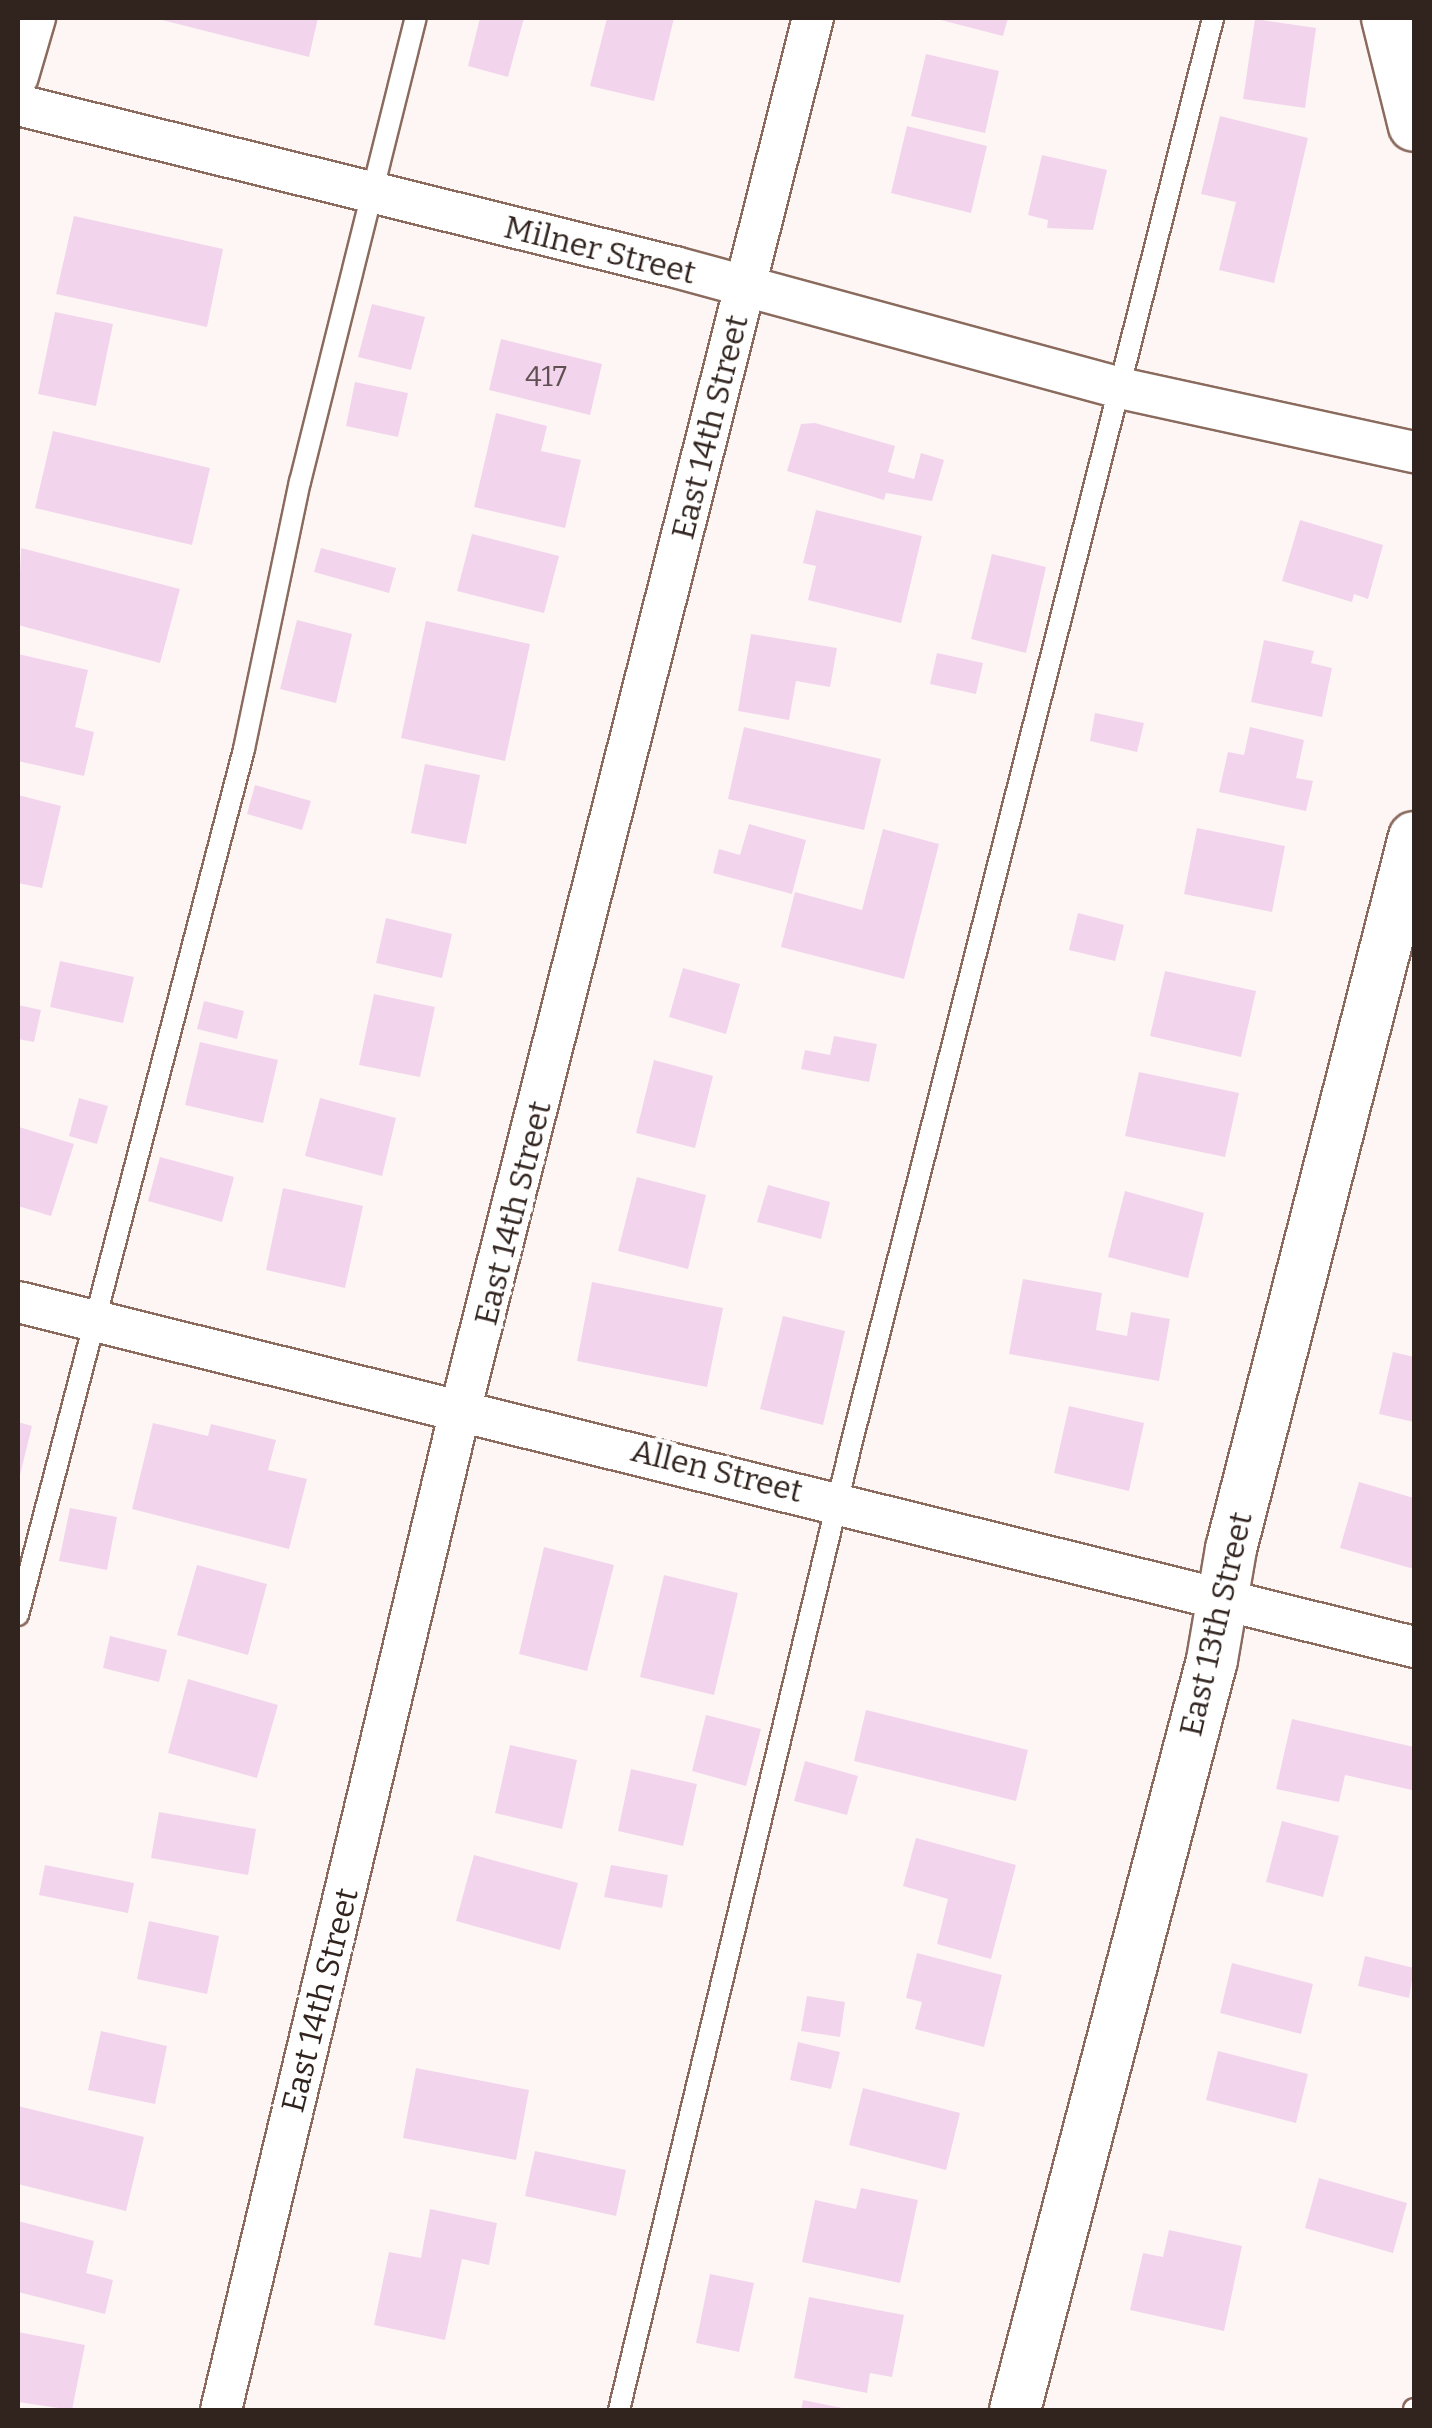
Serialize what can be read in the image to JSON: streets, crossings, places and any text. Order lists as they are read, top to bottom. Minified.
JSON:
{"streets":{"street":["Milner Street","East 14th Street","Allen Street","East 13th Street"]},"crossings":[["Milner Street","East 14th Street"],["East 14th Street","Allen Street"],["Allen Street","East 13th Street"]],"house_numbers":["417"]}
